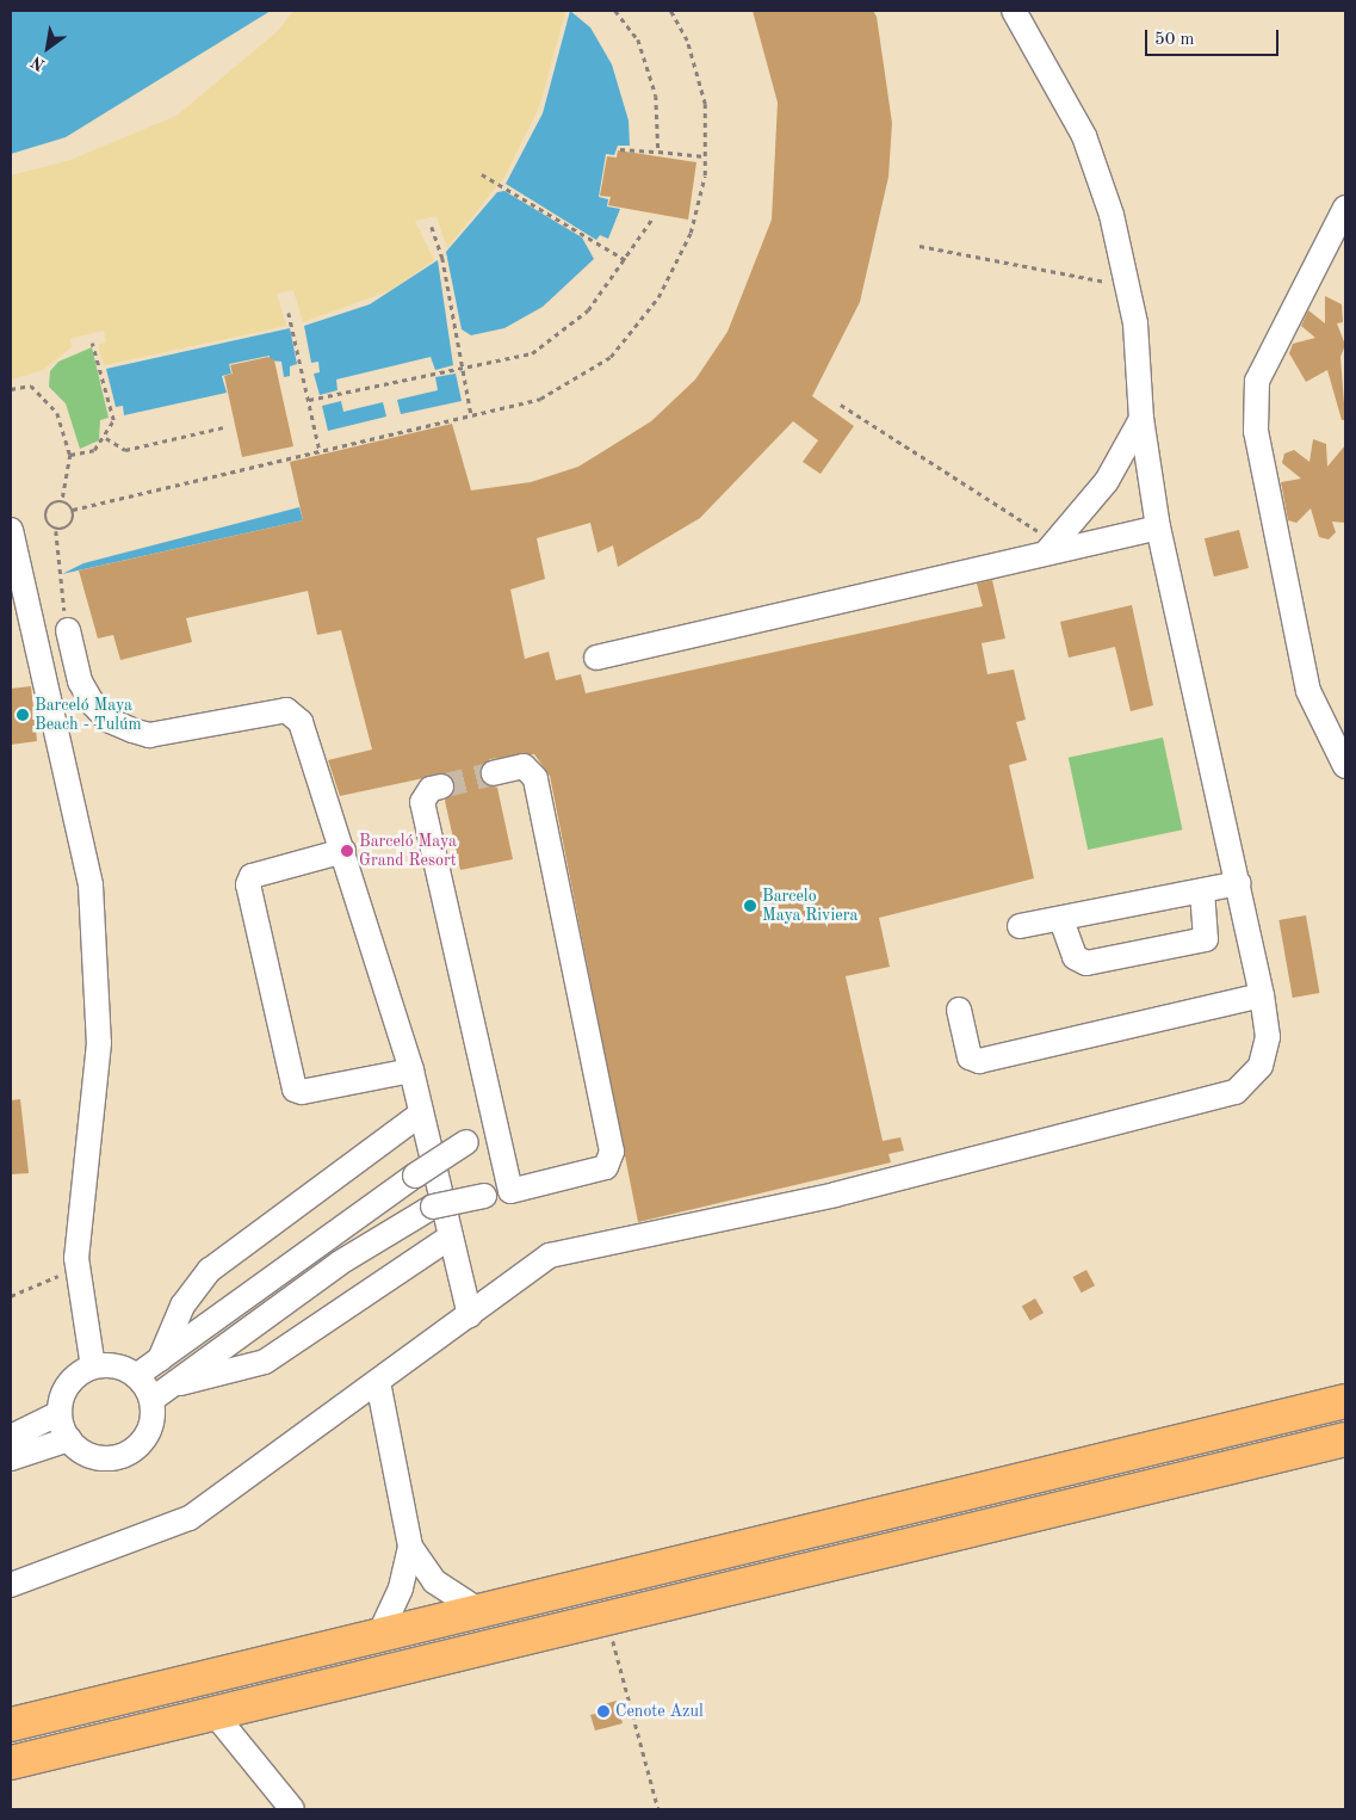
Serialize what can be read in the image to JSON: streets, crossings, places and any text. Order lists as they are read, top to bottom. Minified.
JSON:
{"places":["Barceló Maya Beach - Tulúm","Barceló Maya Grand Resort","Barcelo Maya Riviera","Cenote Azul"],"scale_bar":"50 m","north":"bottom left"}
